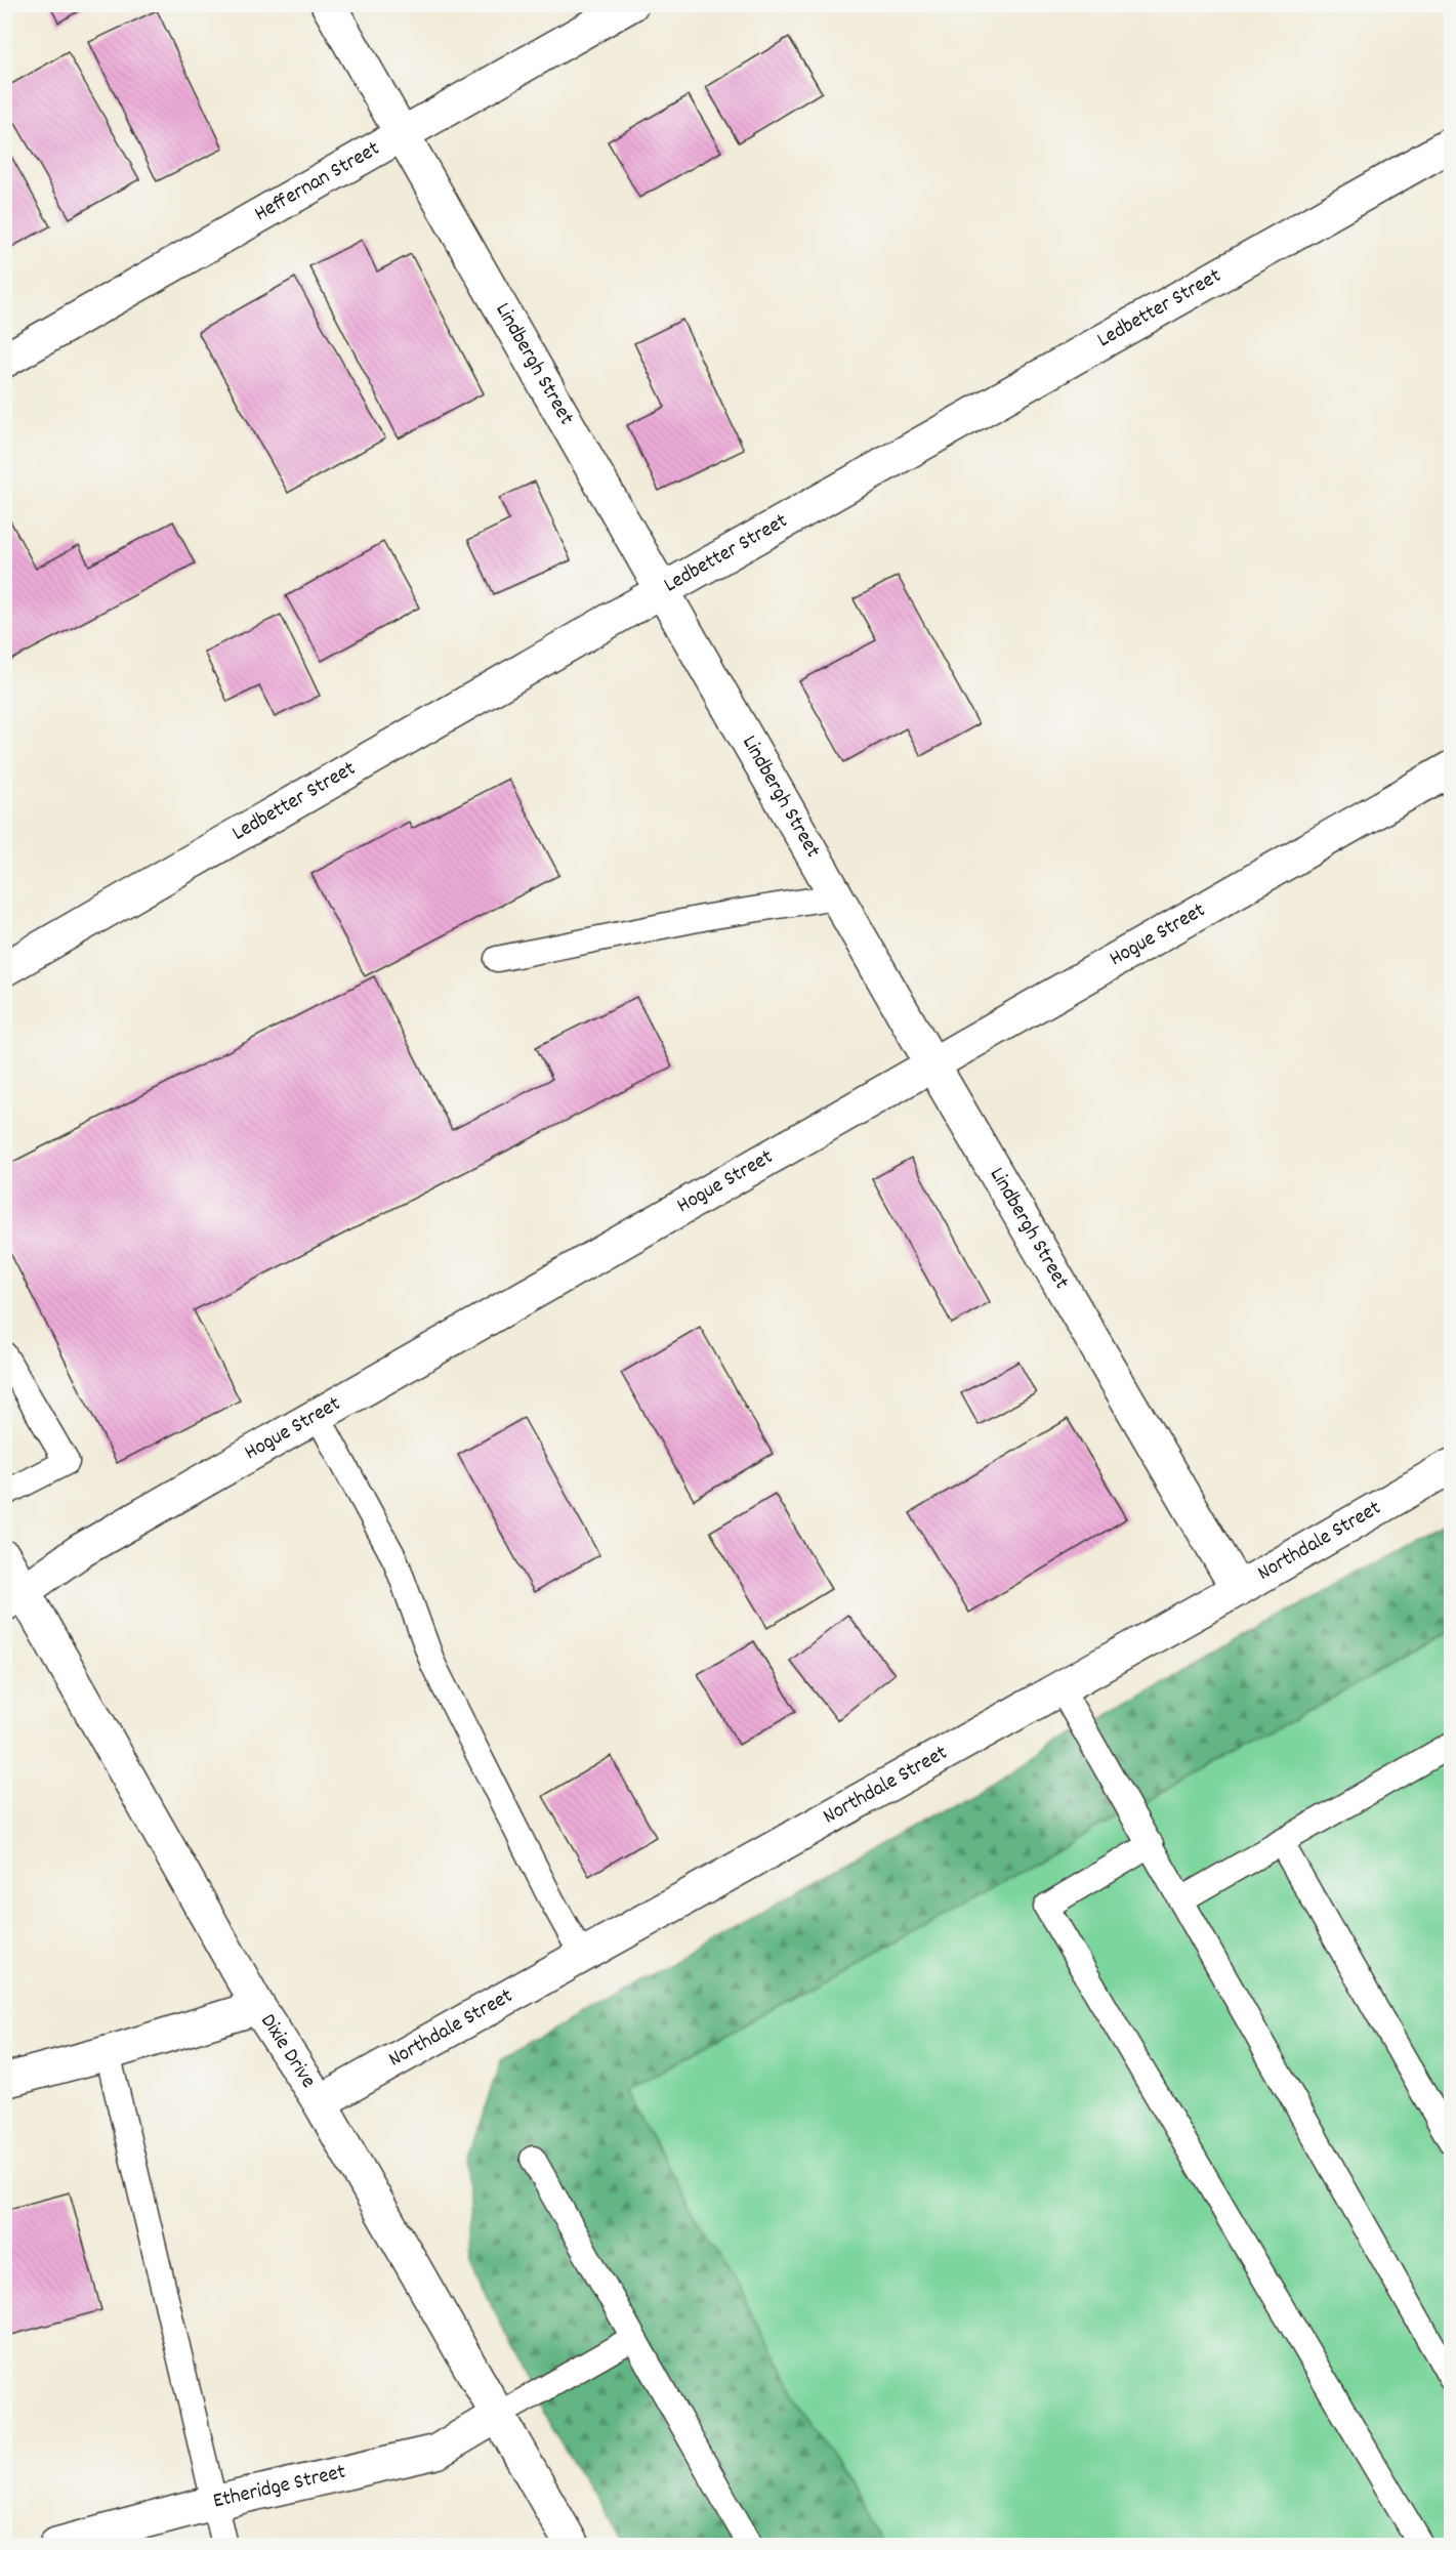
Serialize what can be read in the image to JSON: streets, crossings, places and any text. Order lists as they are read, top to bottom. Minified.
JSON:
{"streets":{"street":["Heffernan Street","Ledbetter Street","Lindbergh Street","Hogue Street","Northdale Street","Dixie Drive","Etheridge Street"]},"crossings":[["Heffernan Street","Lindbergh Street"],["Ledbetter Street","Lindbergh Street"],["Lindbergh Street","Hogue Street"],["Lindbergh Street","Northdale Street"],["Hogue Street","Dixie Drive"],["Northdale Street","Dixie Drive"],["Dixie Drive","Etheridge Street"]]}
